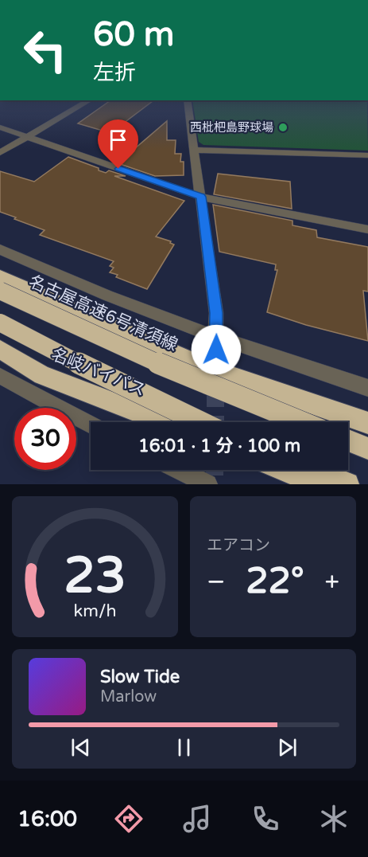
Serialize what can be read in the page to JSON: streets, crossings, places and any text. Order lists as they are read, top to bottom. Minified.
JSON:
{"streets":{"highway":["名古屋高速6号清須線","名岐バイパス"]},"places":["西枇杷島野球場"],"page":{"turn":["60 m","左折"],"limit":"30","trip":"16:01 · 1 分 · 100 m","tile":"エアコン","heat":["−","22°","+"],"song":["Slow Tide","Marlow"],"tabs":"16:00","gauge":["23","km/h"]}}
